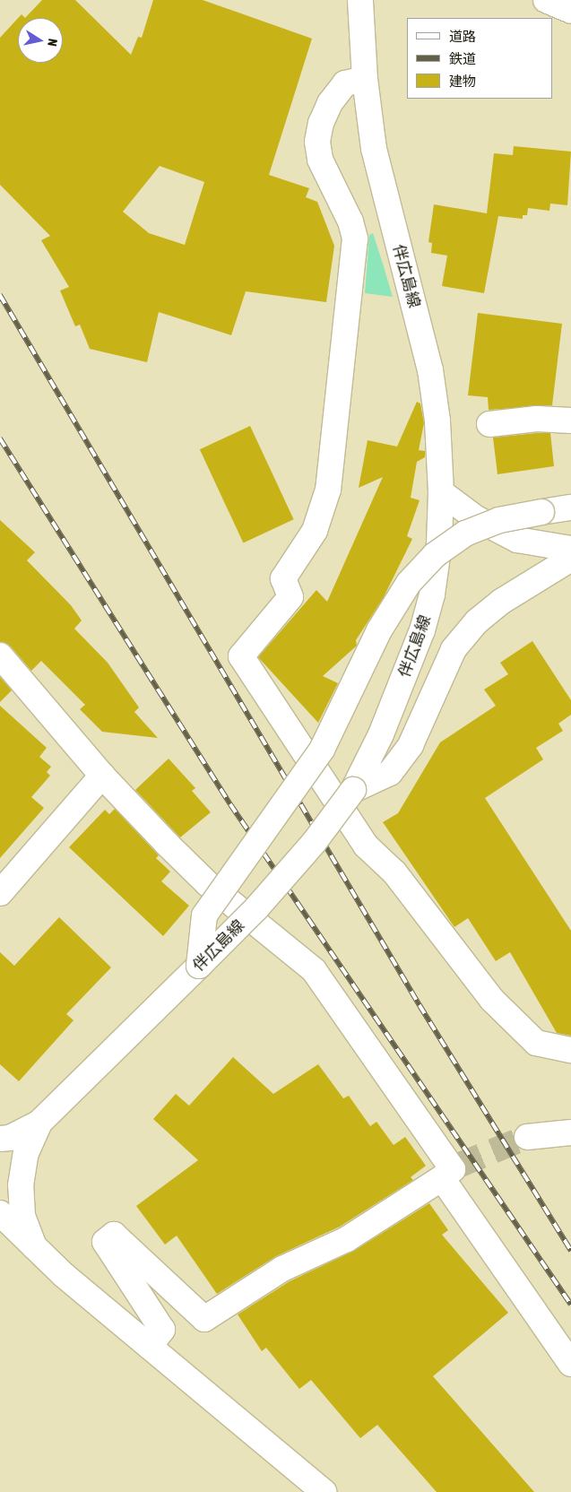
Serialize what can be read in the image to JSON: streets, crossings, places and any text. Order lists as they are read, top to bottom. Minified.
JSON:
{"streets":{"street":["伴広島線"]},"legend":["道路","鉄道","建物"],"north":"right"}
